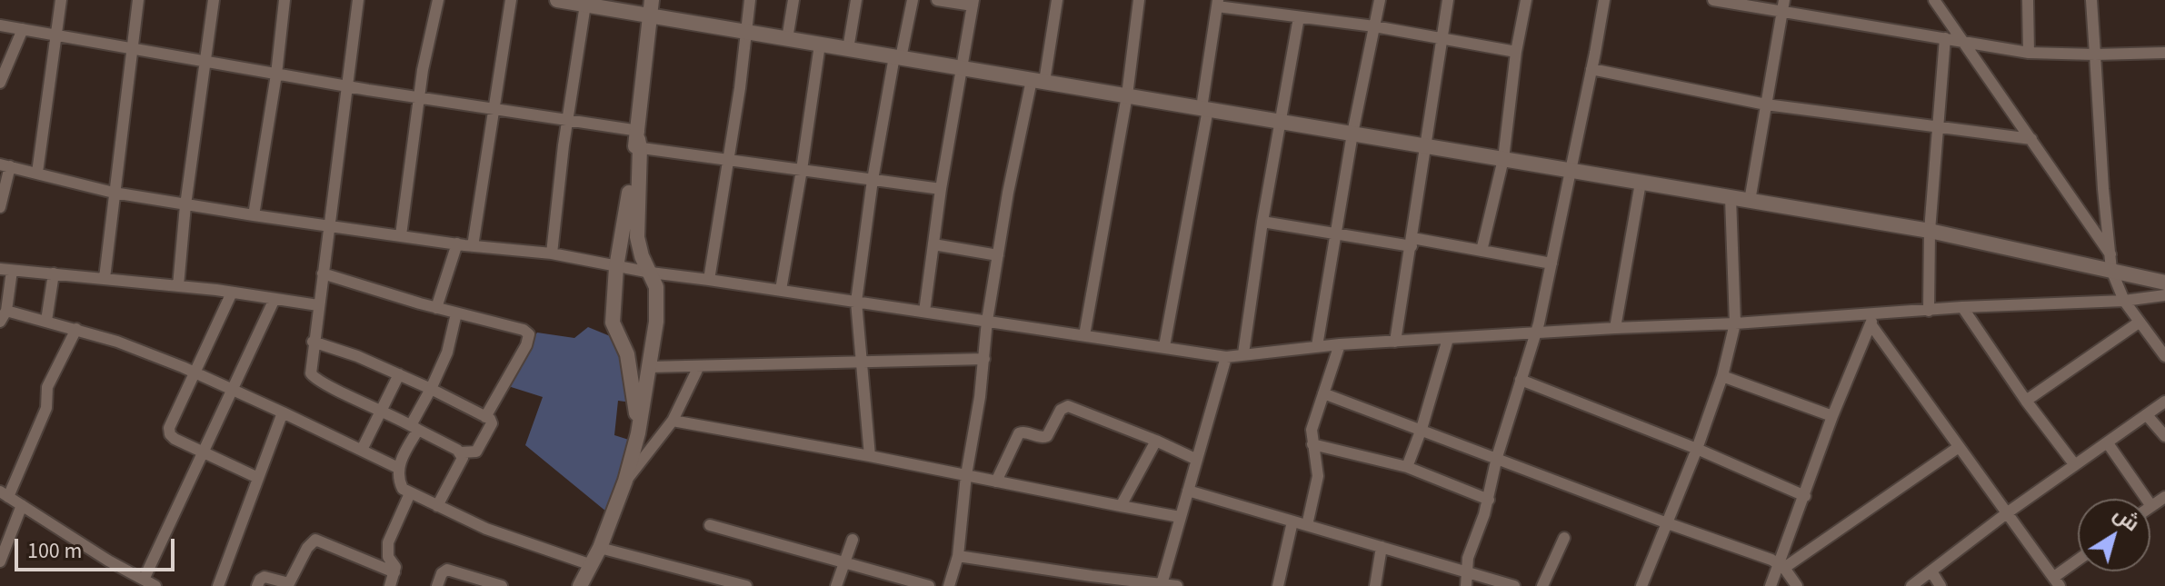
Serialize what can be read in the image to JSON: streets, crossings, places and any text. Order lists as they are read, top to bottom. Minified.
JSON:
{"scale_bar":"100 m","north":"top right"}
